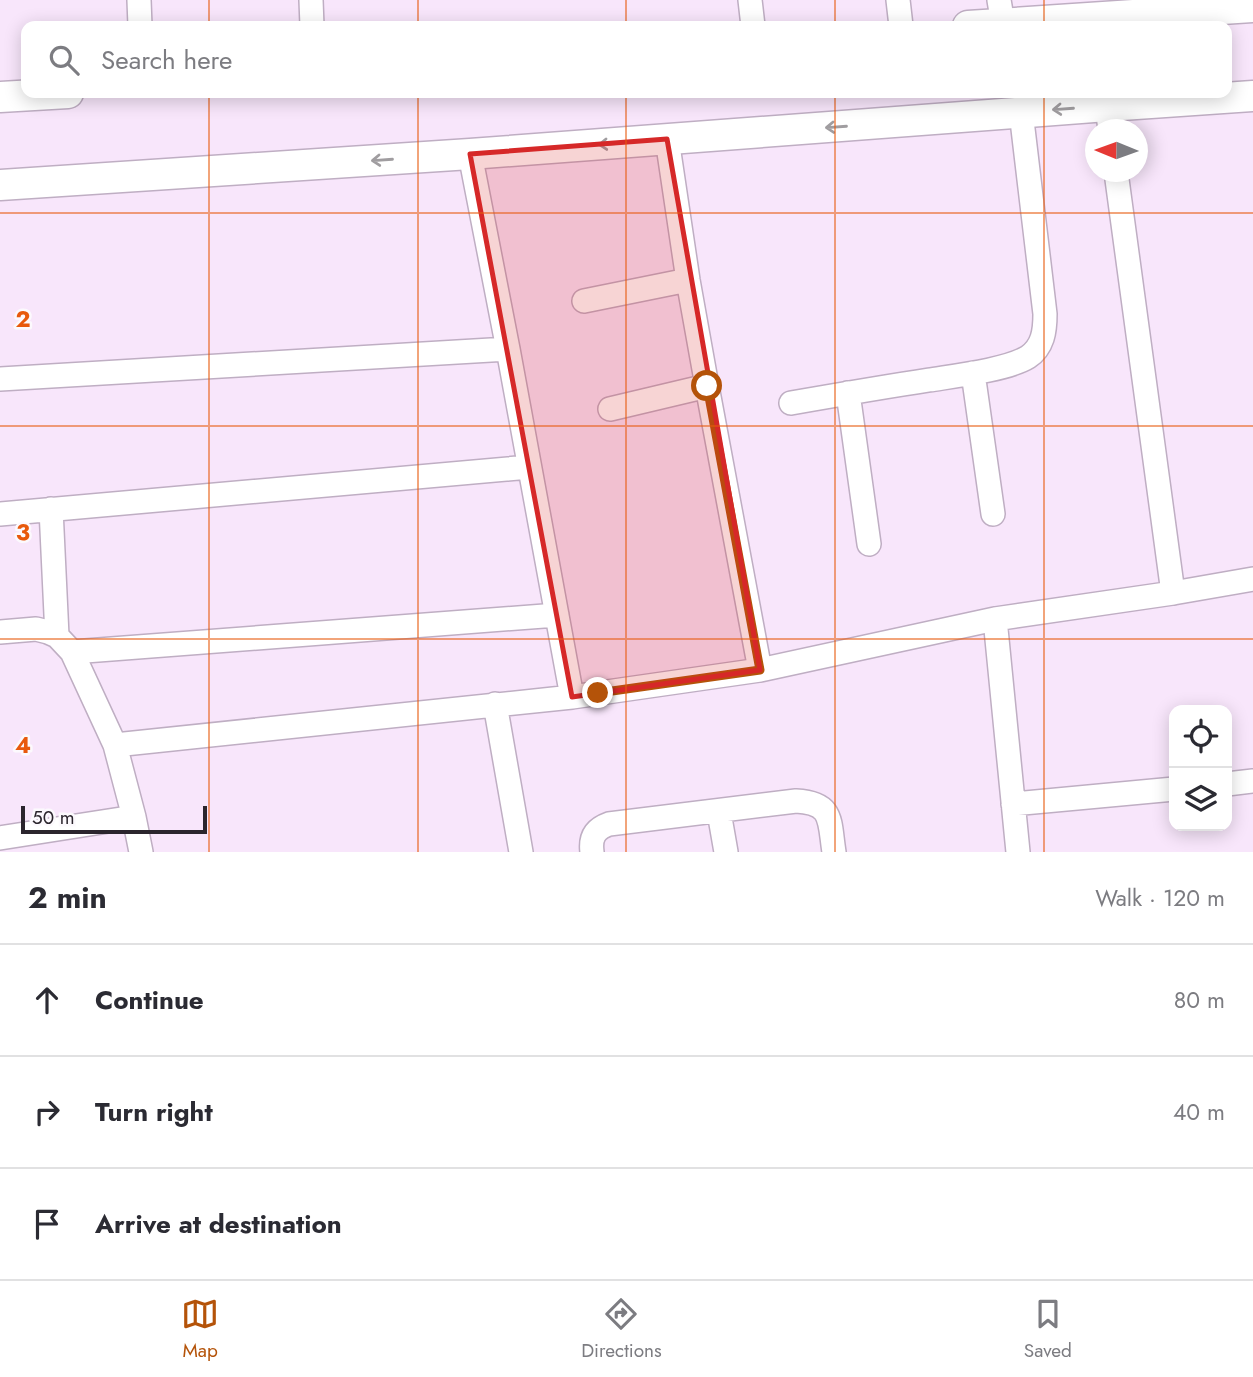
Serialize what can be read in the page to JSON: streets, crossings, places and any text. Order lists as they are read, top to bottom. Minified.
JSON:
{"scale_bar":"50 m","north":"left","page":{"search":"Search here","scale":"50 m","heading":["2 min","Walk · 120 m"],"list":[["Continue","80 m"],["Turn right","40 m"],"Arrive at destination"],"nav":["Map","Directions","Saved"]},"grid":{"rows":["2","3","4"]}}
